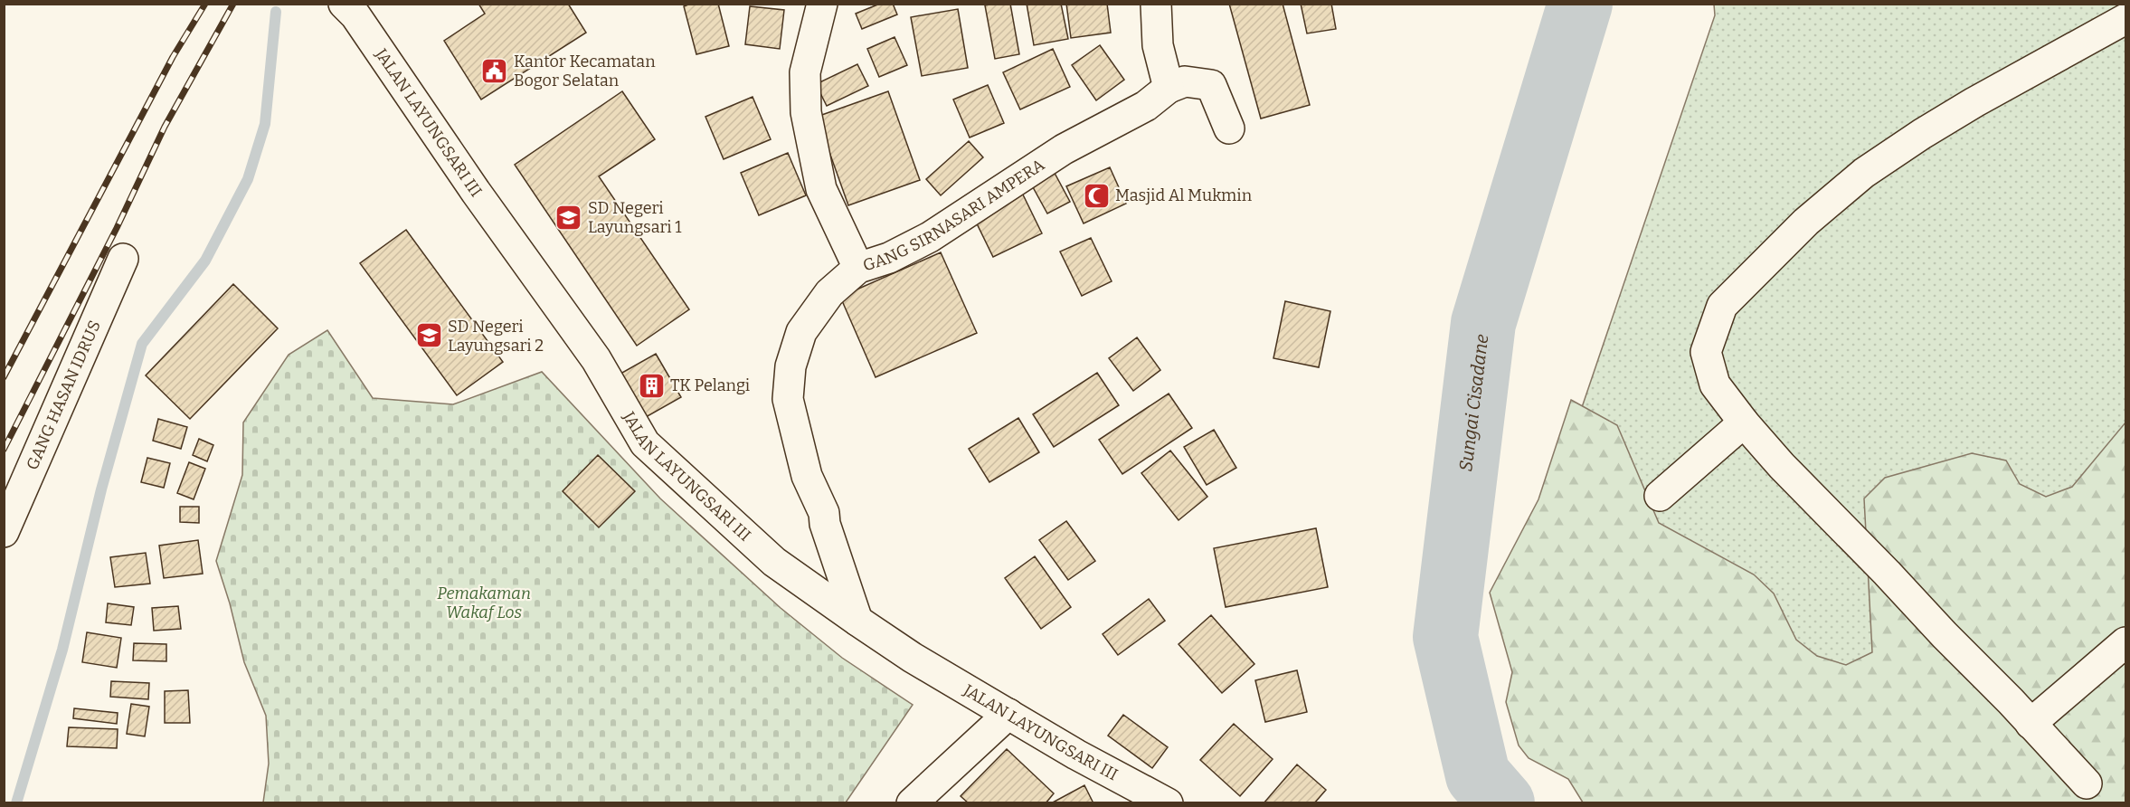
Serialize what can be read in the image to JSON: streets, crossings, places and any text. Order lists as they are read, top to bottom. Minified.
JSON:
{"streets":{"street":["JALAN LAYUNGSARI III","GANG SIRNASARI AMPERA","GANG HASAN IDRUS"]},"crossings":[["JALAN LAYUNGSARI III","GANG SIRNASARI AMPERA"]],"water":["Sungai Cisadane"],"parks":["Pemakaman Wakaf Los"],"places":{"public building":["Kantor Kecamatan Bogor Selatan"],"mosque":["Masjid Al Mukmin"],"school or university":["SD Negeri Layungsari 1","SD Negeri Layungsari 2"],"building":["TK Pelangi"]}}
